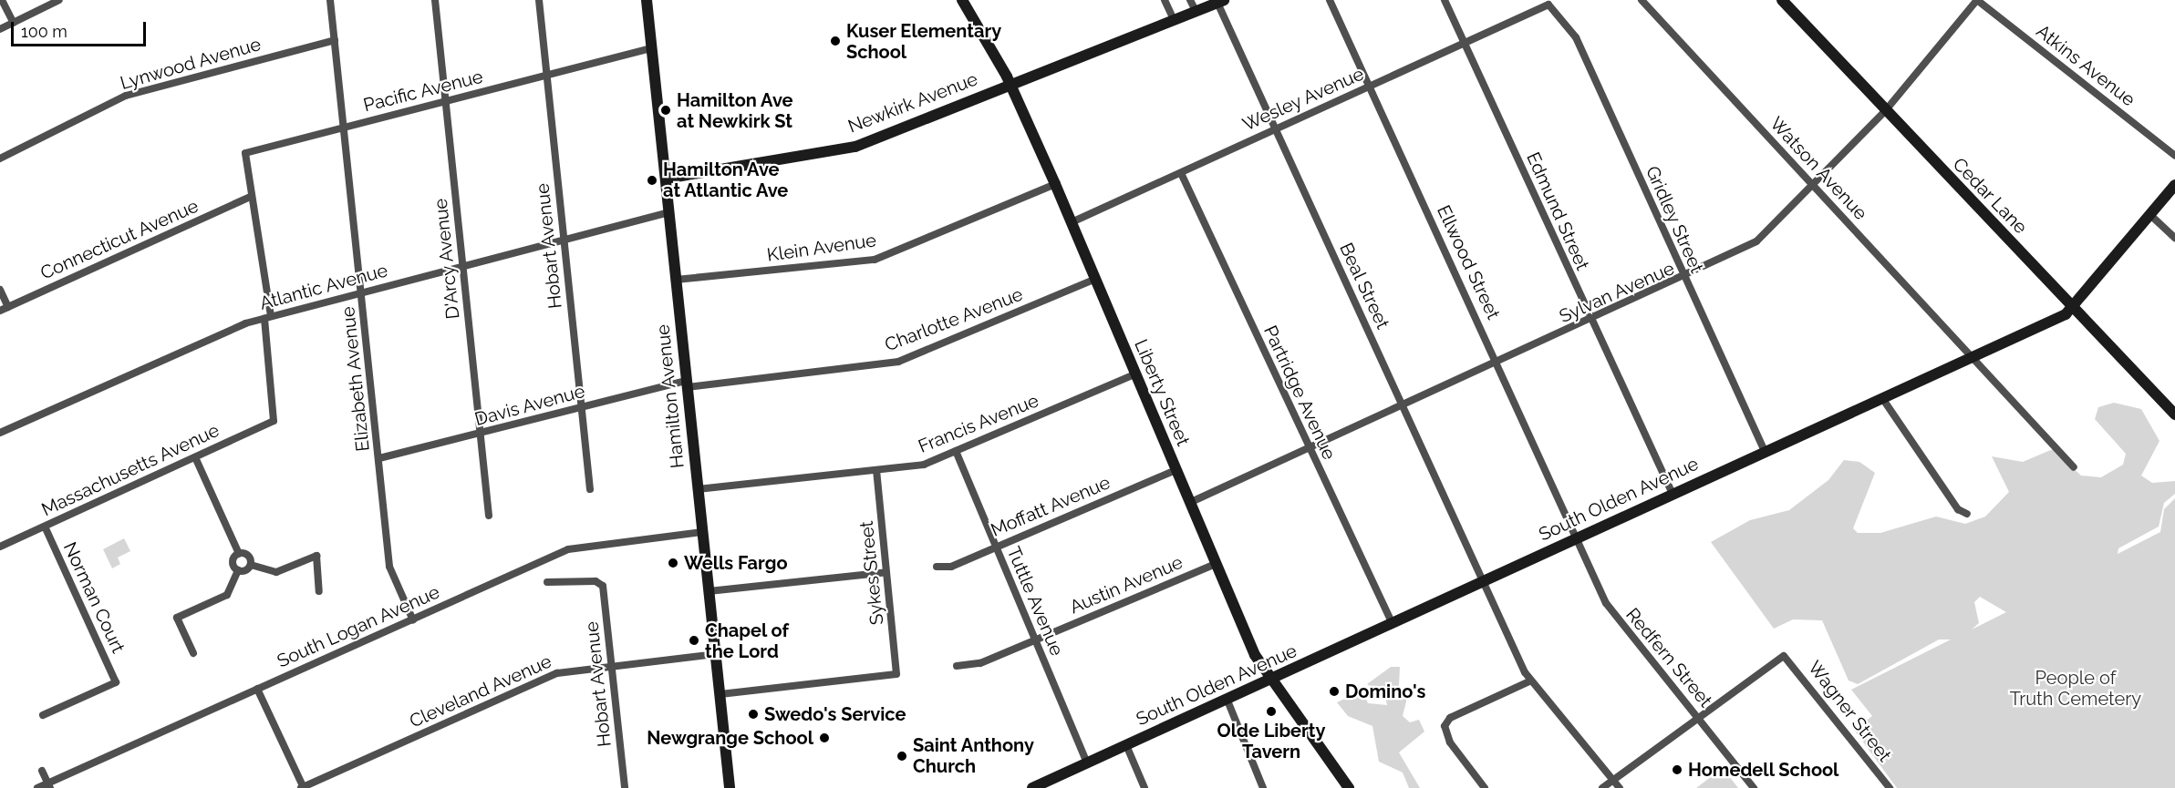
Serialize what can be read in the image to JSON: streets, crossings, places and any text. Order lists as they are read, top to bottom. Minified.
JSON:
{"streets":{"main road":["Newkirk Avenue","Cedar Lane","Liberty Street","Hamilton Avenue","South Olden Avenue"],"street":["Lynwood Avenue","Atkins Avenue","Pacific Avenue","Wesley Avenue","Watson Avenue","Edmund Street","Gridley Street","Connecticut Avenue","Hobart Avenue","Klein Avenue","D'Arcy Avenue","Ellwood Street","Beal Street","Atlantic Avenue","Sylvan Avenue","Charlotte Avenue","Elizabeth Avenue","Partridge Avenue","Davis Avenue","Francis Avenue","Massachusetts Avenue","Moffatt Avenue","Sykes Street","Austin Avenue","Norman Court","Tuttle Avenue","South Logan Avenue","Redfern Street","Cleveland Avenue","Wagner Street"]},"crossings":[["Lynwood Avenue","Elizabeth Avenue"],["Atkins Avenue","Sylvan Avenue"],["Pacific Avenue","Connecticut Avenue"],["Pacific Avenue","Hobart Avenue"],["Pacific Avenue","D'Arcy Avenue"],["Pacific Avenue","Elizabeth Avenue"],["Pacific Avenue","Hamilton Avenue"],["Wesley Avenue","Edmund Street"],["Wesley Avenue","Gridley Street"],["Wesley Avenue","Ellwood Street"],["Wesley Avenue","Beal Street"],["Wesley Avenue","Liberty Street"],["Wesley Avenue","Partridge Avenue"],["Newkirk Avenue","Beal Street"],["Newkirk Avenue","Liberty Street"],["Newkirk Avenue","Hamilton Avenue"],["Watson Avenue","Sylvan Avenue"],["Watson Avenue","South Olden Avenue"],["Cedar Lane","Sylvan Avenue"],["Cedar Lane","South Olden Avenue"],["Edmund Street","Sylvan Avenue"],["Edmund Street","South Olden Avenue"],["Gridley Street","Sylvan Avenue"],["Gridley Street","South Olden Avenue"],["Hobart Avenue","Atlantic Avenue"],["Hobart Avenue","Davis Avenue"],["Hobart Avenue","Cleveland Avenue"],["Klein Avenue","Liberty Street"],["Klein Avenue","Hamilton Avenue"],["D'Arcy Avenue","Atlantic Avenue"],["D'Arcy Avenue","Davis Avenue"],["Ellwood Street","Sylvan Avenue"],["Ellwood Street","South Olden Avenue"],["Ellwood Street","Redfern Street"],["Beal Street","Sylvan Avenue"],["Beal Street","South Olden Avenue"],["Atlantic Avenue","Elizabeth Avenue"],["Atlantic Avenue","Hamilton Avenue"],["Atlantic Avenue","Massachusetts Avenue"],["Sylvan Avenue","Liberty Street"],["Sylvan Avenue","Partridge Avenue"],["Charlotte Avenue","Liberty Street"],["Charlotte Avenue","Hamilton Avenue"],["Charlotte Avenue","Davis Avenue"],["Elizabeth Avenue","Davis Avenue"],["Elizabeth Avenue","South Logan Avenue"],["Liberty Street","Francis Avenue"],["Liberty Street","South Olden Avenue"],["Liberty Street","Moffatt Avenue"],["Liberty Street","Austin Avenue"],["Partridge Avenue","South Olden Avenue"],["Hamilton Avenue","Davis Avenue"],["Hamilton Avenue","Francis Avenue"],["Hamilton Avenue","Sykes Street"],["Hamilton Avenue","South Logan Avenue"],["Hamilton Avenue","Cleveland Avenue"],["Francis Avenue","Sykes Street"],["Francis Avenue","Tuttle Avenue"],["Massachusetts Avenue","Norman Court"],["South Olden Avenue","Tuttle Avenue"],["South Olden Avenue","Redfern Street"],["Moffatt Avenue","Tuttle Avenue"],["Austin Avenue","Tuttle Avenue"],["Redfern Street","Wagner Street"]],"parks":["People of Truth Cemetery"],"places":["Kuser Elementary School","Hamilton Ave at Newkirk St","Hamilton Ave at Atlantic Ave","Wells Fargo","Chapel of the Lord","Domino's","Olde Liberty Tavern","Swedo's Service","Newgrange School","Saint Anthony Church","Homedell School"],"scale_bar":"100 m"}
